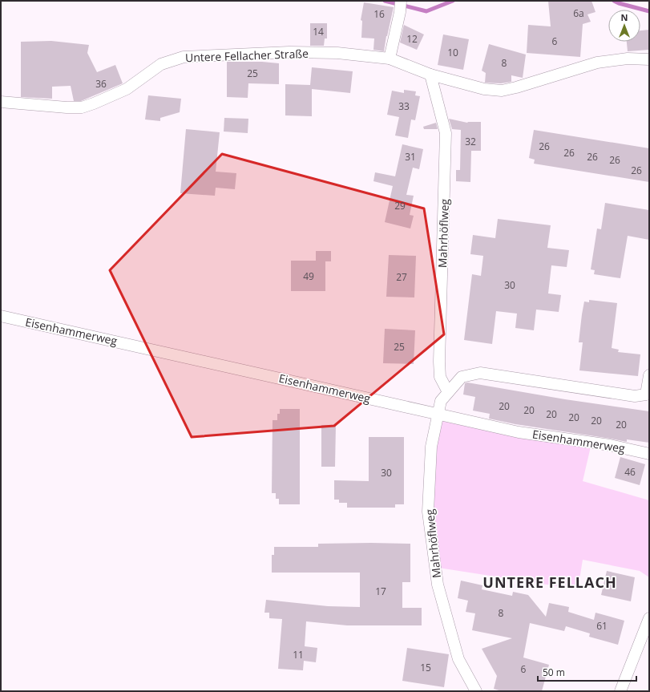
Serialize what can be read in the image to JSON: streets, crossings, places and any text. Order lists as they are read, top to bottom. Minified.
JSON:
{"streets":{"street":["Untere Fellacher Straße","Mahrhöflweg","Eisenhammerweg"]},"crossings":[["Untere Fellacher Straße","Mahrhöflweg"],["Mahrhöflweg","Eisenhammerweg"]],"districts":["UNTERE FELLACH"],"house_numbers":["6a","16","14","12","6","10","8","25","36","33","32","26","26","31","26","26","26","29","49","27","30","25","20","20","20","20","20","20","46","30","17","8","61","11","15","6"],"scale_bar":"50 m","north":"top"}
